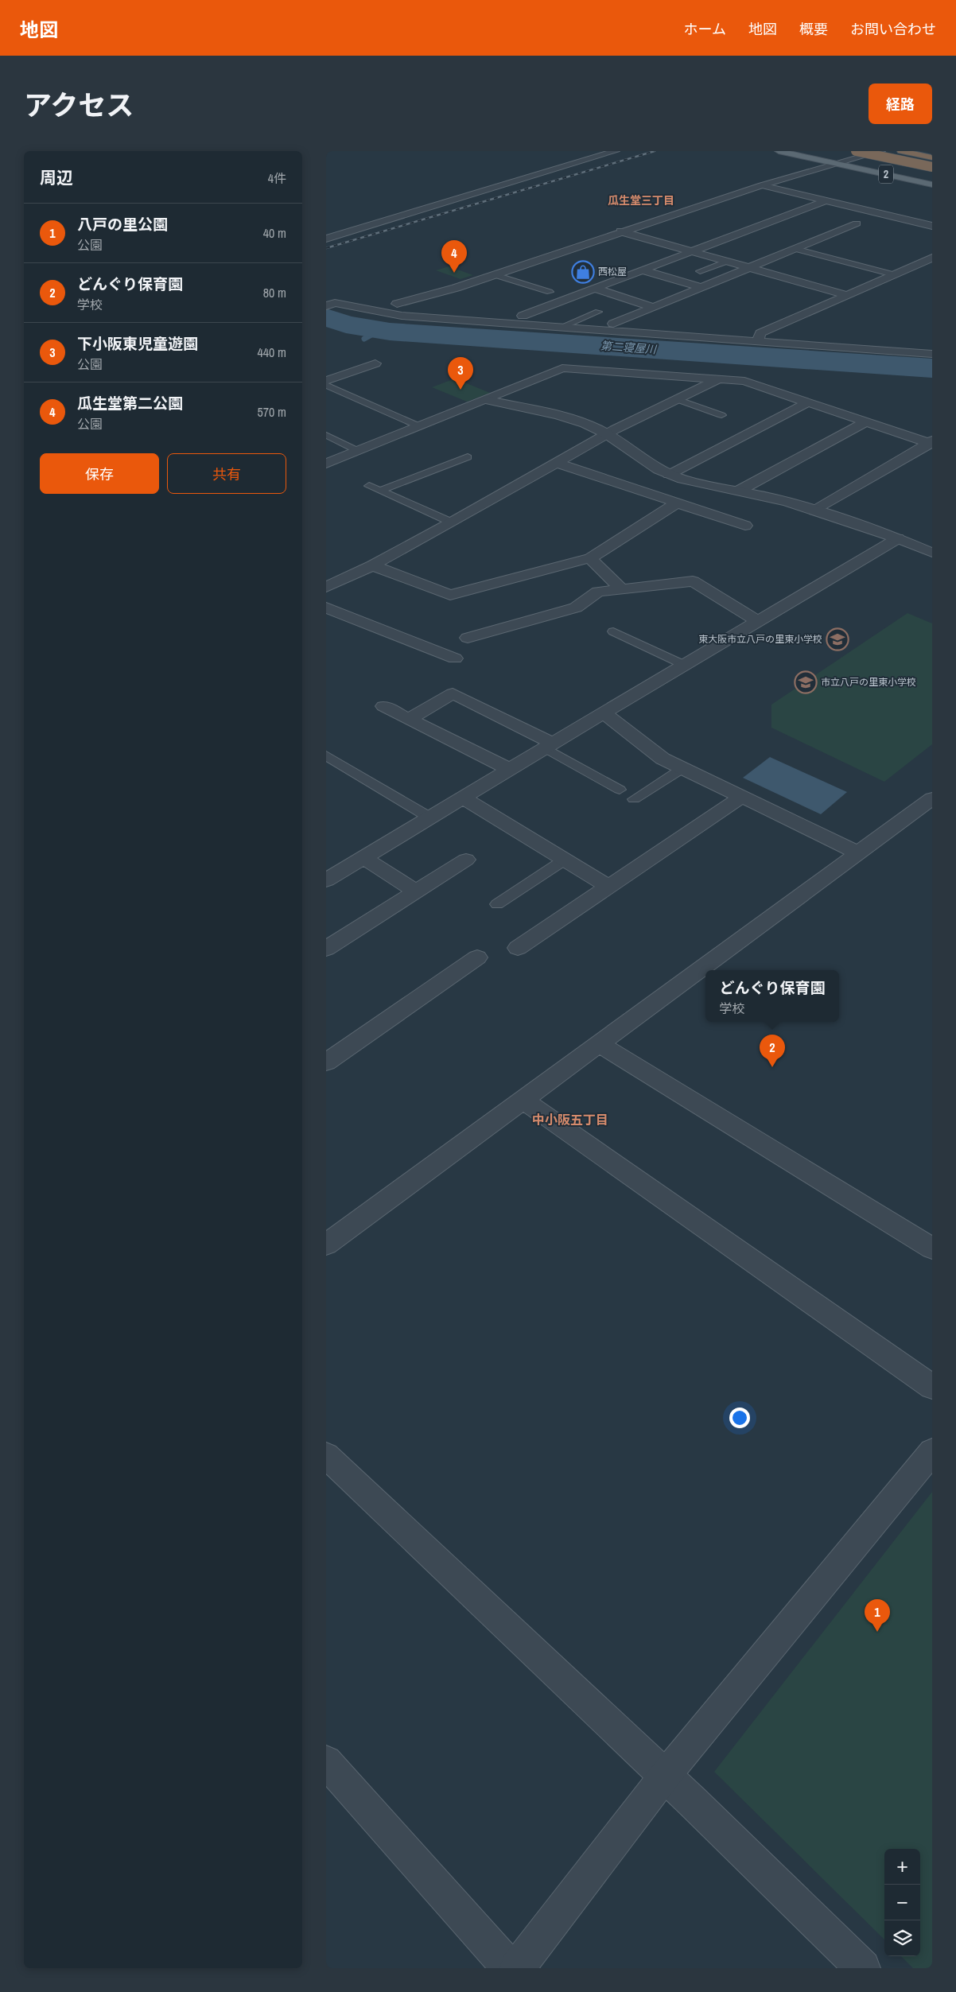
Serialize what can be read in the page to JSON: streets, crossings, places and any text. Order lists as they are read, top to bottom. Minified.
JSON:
{"streets":{"main road":["2"]},"districts":["瓜生堂三丁目","中小阪五丁目"],"water":["第二寝屋川"],"places":{"shop":["西松屋"],"school or university":["東大阪市立八戸の里東小学校","市立八戸の里東小学校"]},"page":{"header":"地図","nav":["ホーム","地図","概要","お問い合わせ"],"title":"アクセス","buttons":["経路",["保存","共有"]],"heading":["周辺","4件"],"list":[{"mark":"1","name":"八戸の里公園","note":"公園","value":"40 m"},{"mark":"2","name":"どんぐり保育園","note":"学校","value":"80 m"},{"mark":"3","name":"下小阪東児童遊園","note":"公園","value":"440 m"},{"mark":"4","name":"瓜生堂第二公園","note":"公園","value":"570 m"}],"pins":["4","3","2","1"],"popup":["どんぐり保育園","学校"],"map_buttons":["+","−"]}}
